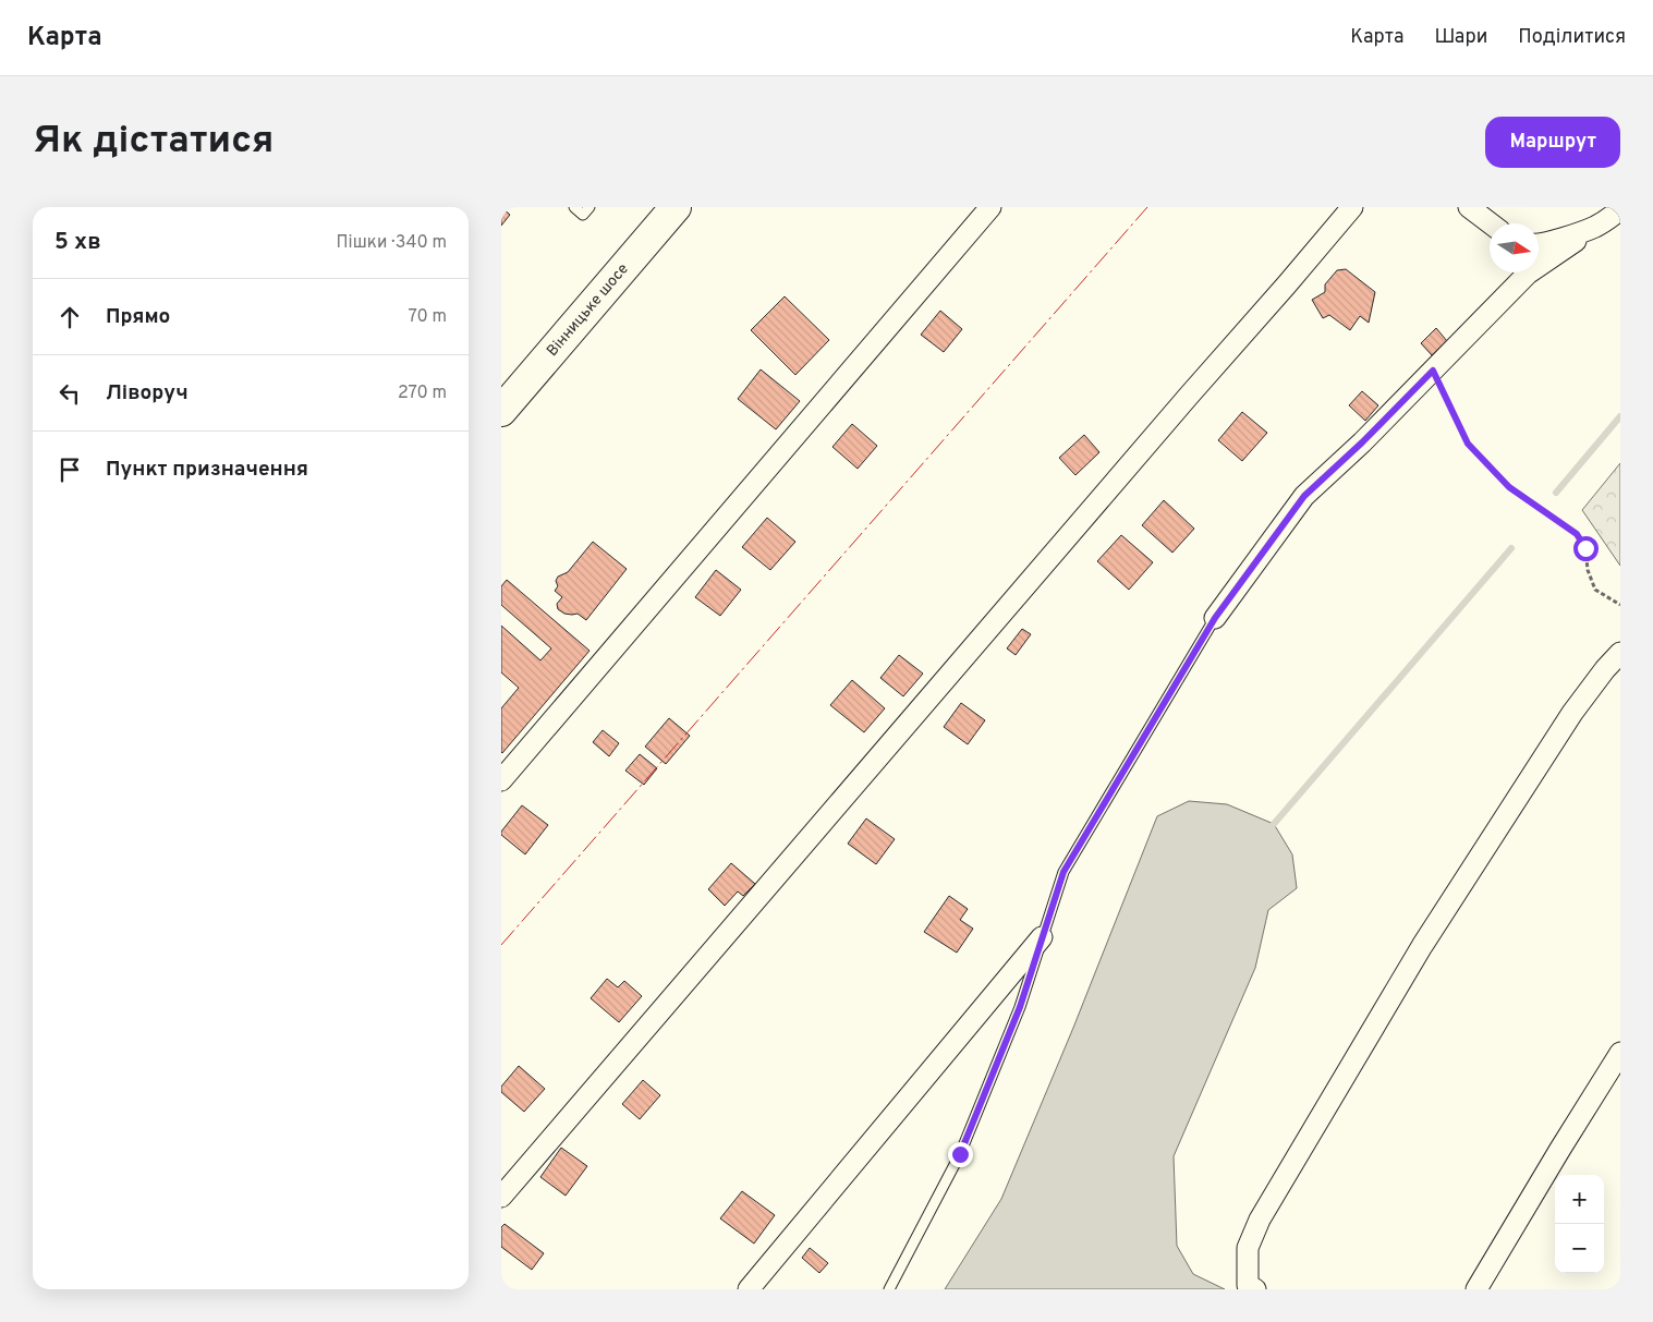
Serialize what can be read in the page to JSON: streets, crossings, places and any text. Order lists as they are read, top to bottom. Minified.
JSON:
{"streets":{"main road":["Вінницьке шосе"]},"north":"right","page":{"header":"Карта","nav":["Карта","Шари","Поділитися"],"buttons":"Маршрут","title":"Як дістатися","heading":["5 хв","Пішки · 340 m"],"list":[["Прямо","70 m"],["Ліворуч","270 m"],"Пункт призначення"],"map_buttons":["+","−"]}}
